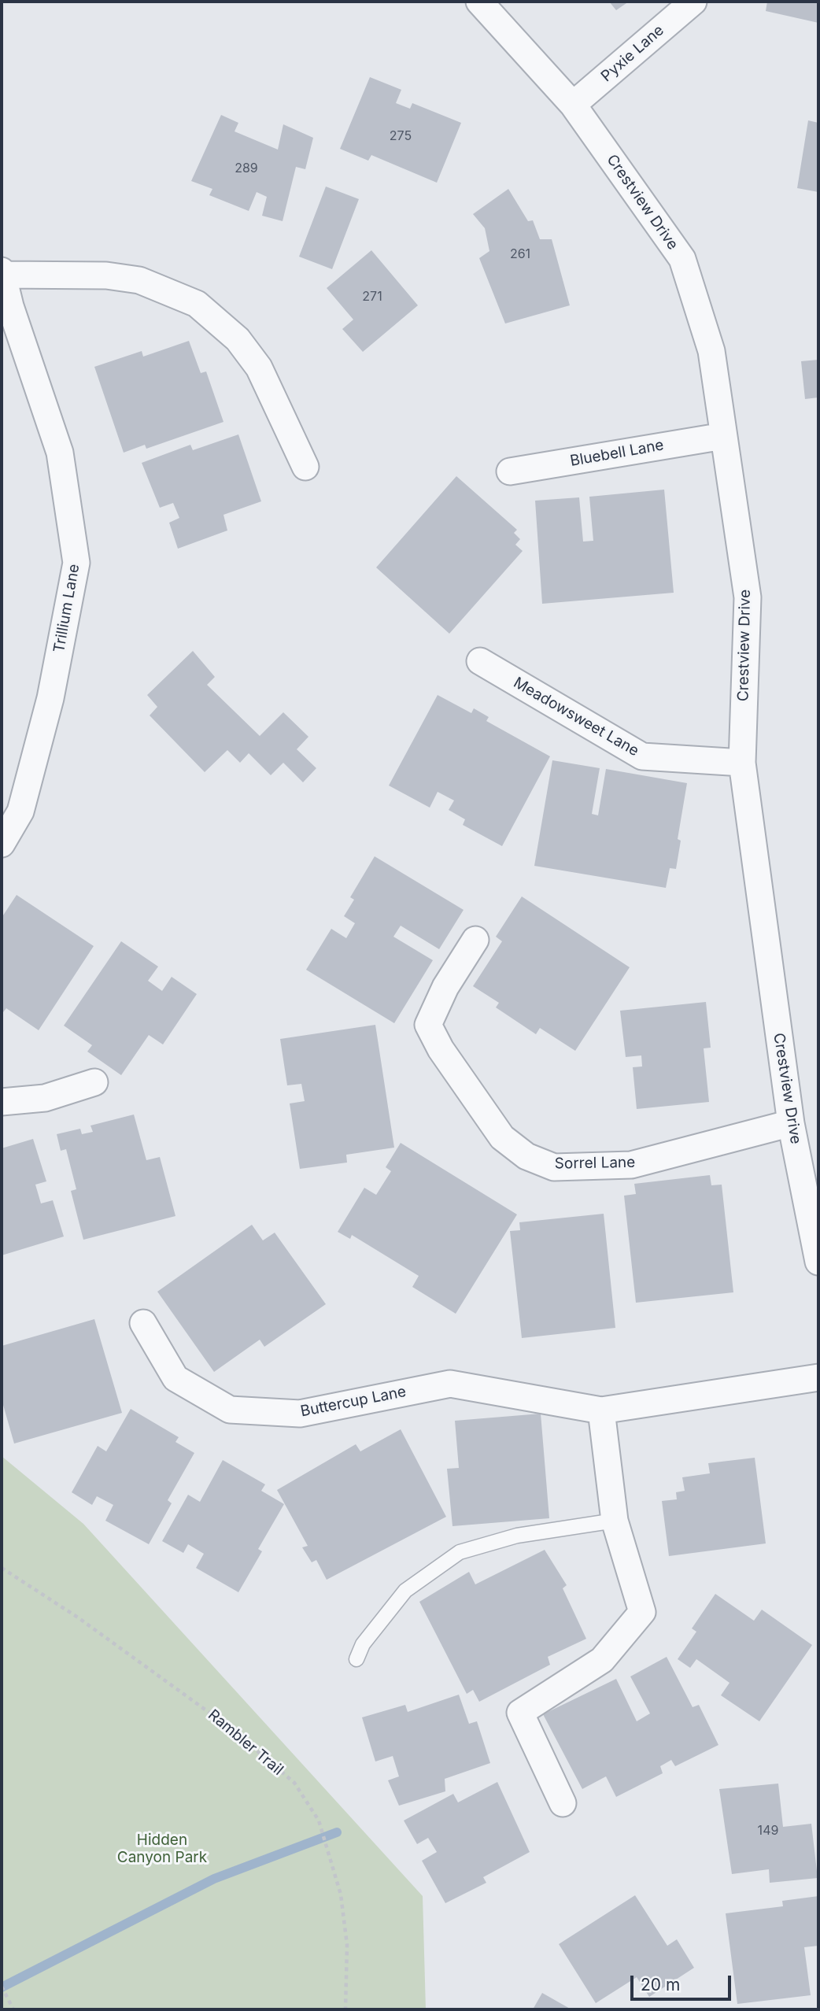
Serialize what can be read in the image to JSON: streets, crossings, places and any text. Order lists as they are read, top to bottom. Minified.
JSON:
{"streets":{"street":["Pyxie Lane","Crestview Drive","Bluebell Lane","Trillium Lane","Meadowsweet Lane","Sorrel Lane","Buttercup Lane"],"path":["Rambler Trail"]},"crossings":[["Pyxie Lane","Crestview Drive"],["Crestview Drive","Bluebell Lane"],["Crestview Drive","Meadowsweet Lane"],["Crestview Drive","Sorrel Lane"]],"parks":["Hidden Canyon Park"],"house_numbers":["275","289","261","271","149"],"scale_bar":"20 m"}
